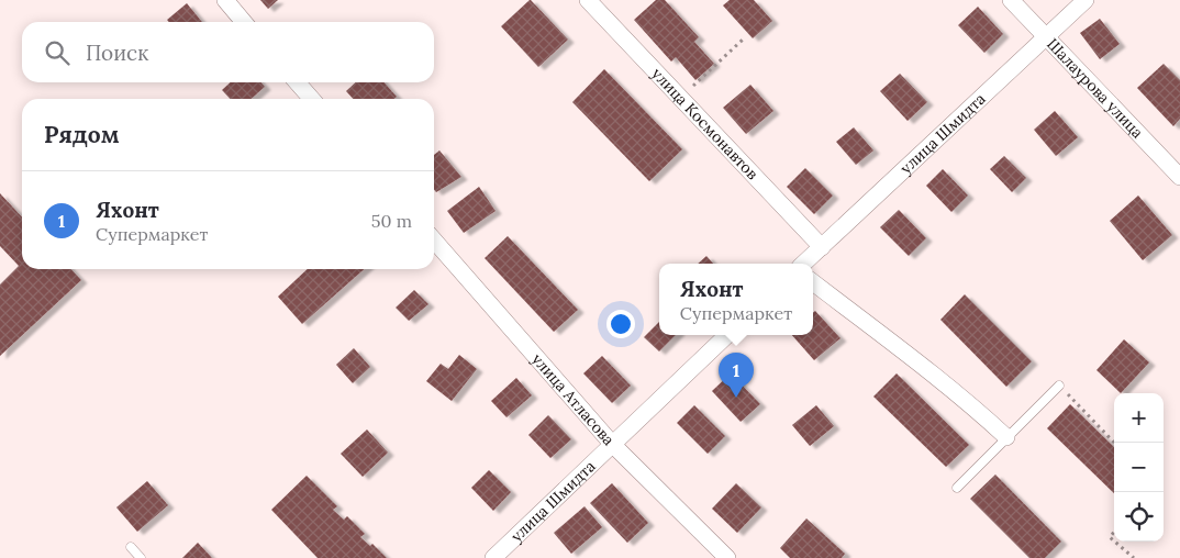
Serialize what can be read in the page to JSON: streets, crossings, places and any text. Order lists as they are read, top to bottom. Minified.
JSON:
{"streets":{"street":["Шалаурова улица","улица Космонавтов","улица Шмидта","улица Атласова"]},"crossings":[["Шалаурова улица","улица Шмидта"],["улица Космонавтов","улица Шмидта"],["улица Шмидта","улица Атласова"]],"page":{"search":"Поиск","heading":"Рядом","list":[{"mark":"1","name":"Яхонт","note":"Супермаркет","value":"50 m"}],"popup":["Яхонт","Супермаркет"],"pins":"1","map_buttons":["+","−"]}}
